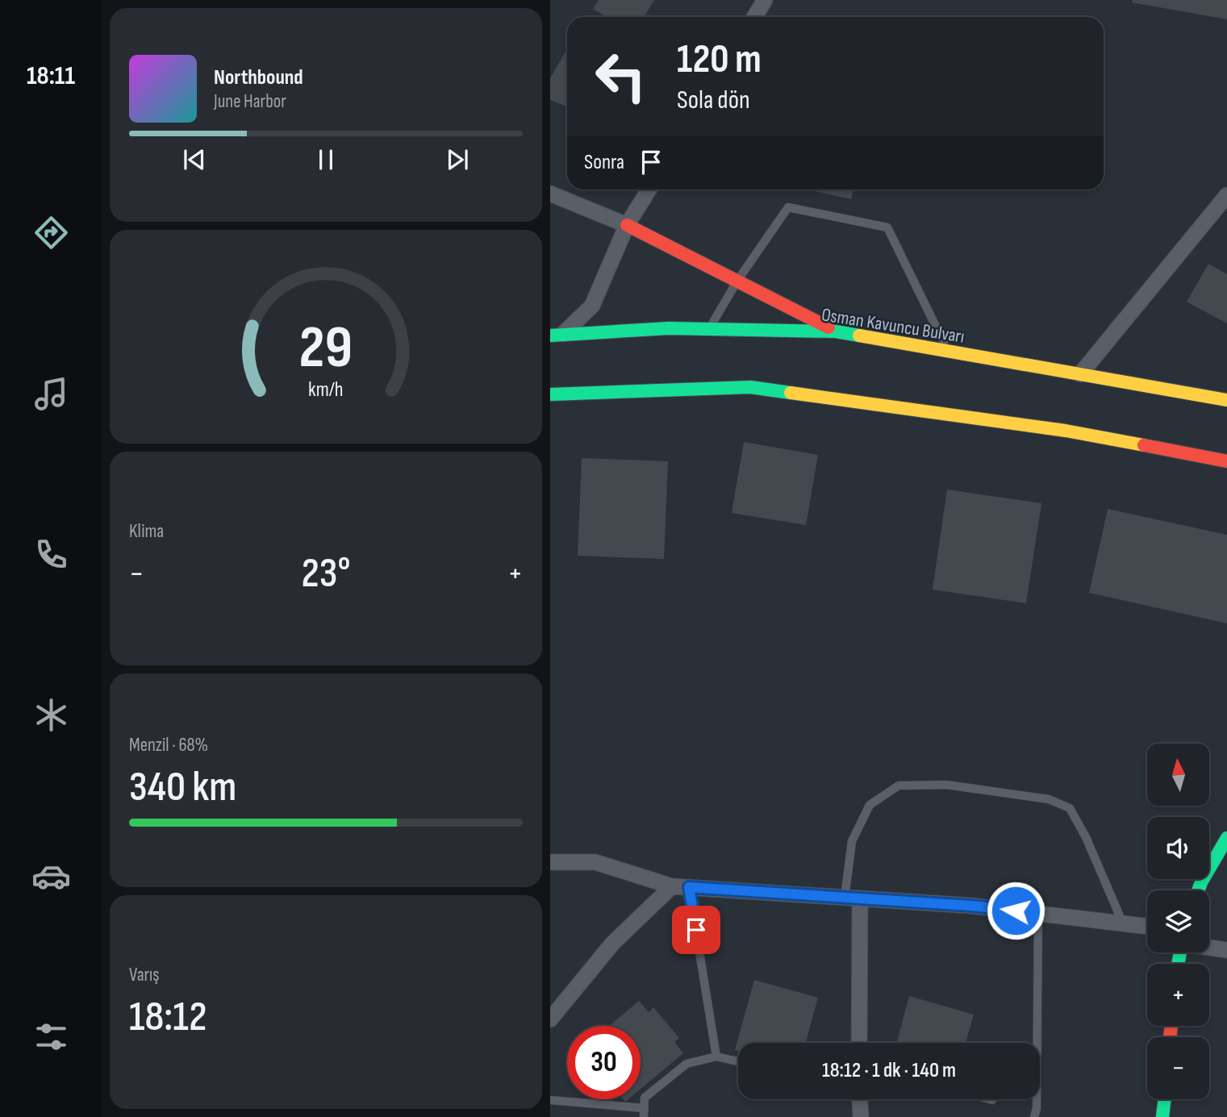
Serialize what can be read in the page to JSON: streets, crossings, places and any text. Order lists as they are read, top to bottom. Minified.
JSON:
{"streets":{"main road":["Osman Kavuncu Bulvarı"]},"north":"top","page":{"tabs":"18:11","turn":["120 m","Sola dön"],"song":["Northbound","June Harbor"],"then":"Sonra","tile":["Klima",["Menzil · 68%","340 km"],["Varış","18:12"]],"heat":["−","23°","+"],"map_buttons":["+","−"],"limit":"30","trip":"18:12 · 1 dk · 140 m","gauge":["29","km/h"]}}
